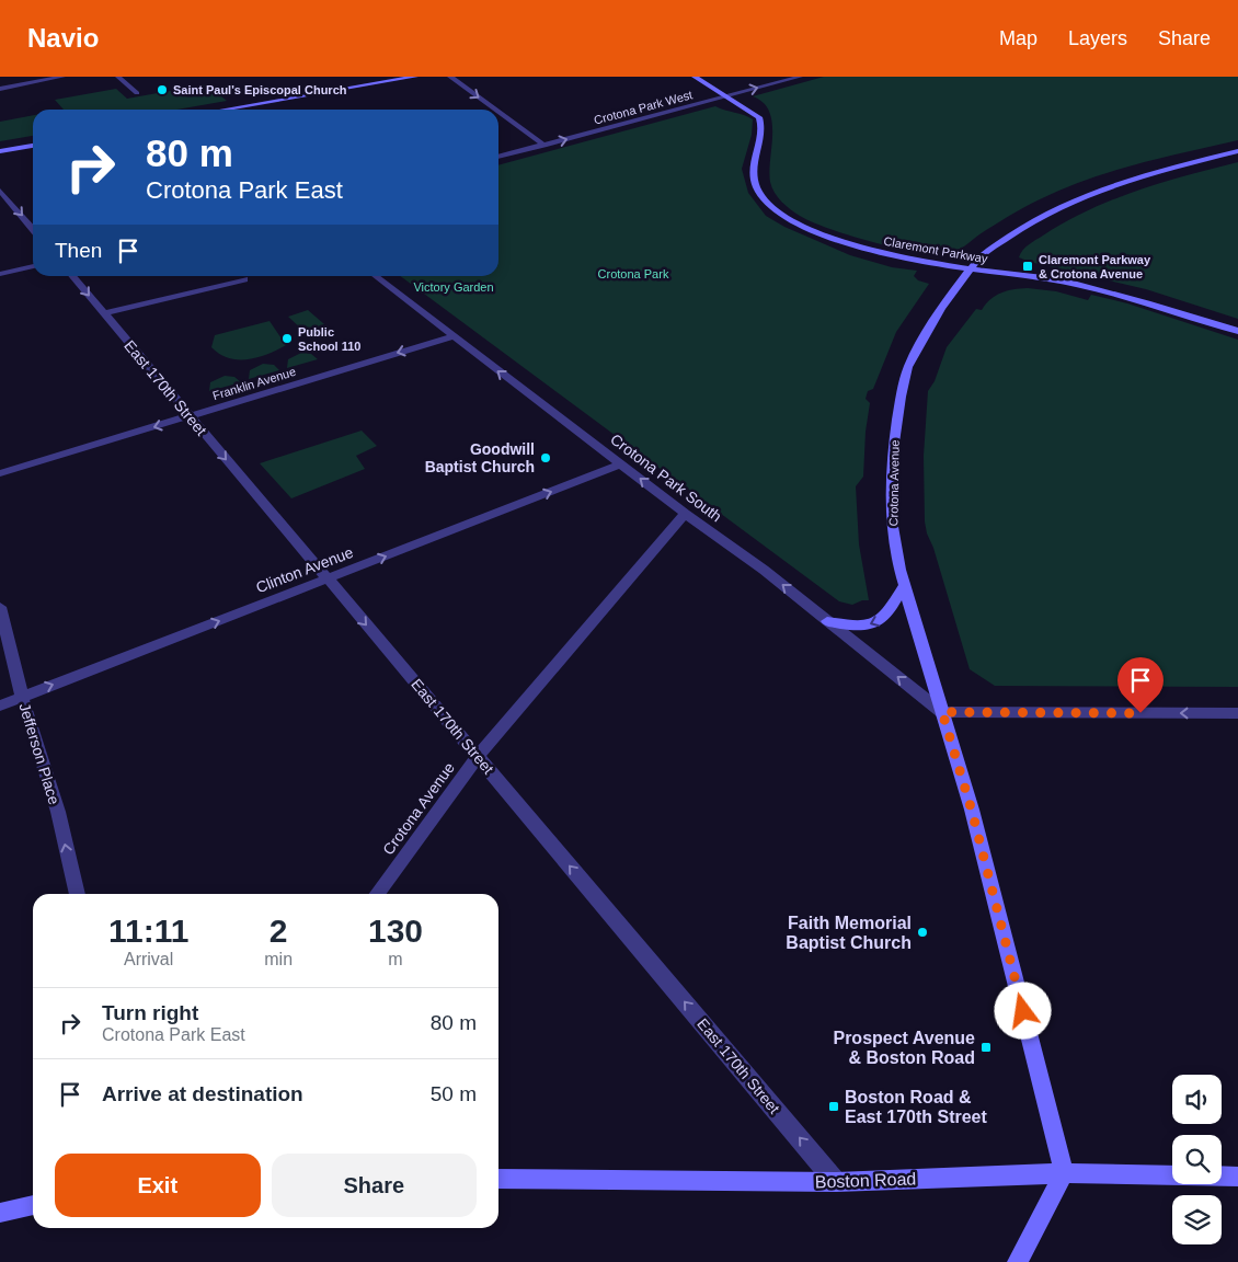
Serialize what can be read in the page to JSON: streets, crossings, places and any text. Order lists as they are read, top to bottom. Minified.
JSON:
{"streets":{"street":["Crotona Park West","Claremont Parkway","Franklin Avenue","East 170th Street","Crotona Park South","Crotona Avenue","Clinton Avenue","Jefferson Place","Boston Road"]},"crossings":[["Crotona Park West","Claremont Parkway"],["Claremont Parkway","Crotona Avenue"],["Franklin Avenue","East 170th Street"],["Franklin Avenue","Crotona Park South"],["East 170th Street","Crotona Avenue"],["East 170th Street","Clinton Avenue"],["East 170th Street","Boston Road"],["Crotona Park South","Crotona Avenue"],["Crotona Park South","Clinton Avenue"],["Crotona Avenue","Boston Road"],["Clinton Avenue","Jefferson Place"]],"one_way":["Crotona Park West","Crotona Park South","Clinton Avenue","Jefferson Place"],"parks":["Crotona Park","Victory Garden"],"places":{"other":["Saint Paul's Episcopal Church","Public School 110","Goodwill Baptist Church","Faith Memorial Baptist Church"],"transit":["Claremont Parkway & Crotona Avenue","Prospect Avenue & Boston Road","Boston Road & East 170th Street"]},"page":{"header":"Navio","nav":["Map","Layers","Share"],"turn":["80 m","Crotona Park East"],"then":"Then","eta":["11:11","Arrival","2","min","130","m"],"list":[{"name":"Turn right","note":"Crotona Park East","value":"80 m"},{"name":"Arrive at destination","value":"50 m"}],"buttons":["Exit","Share"]}}
